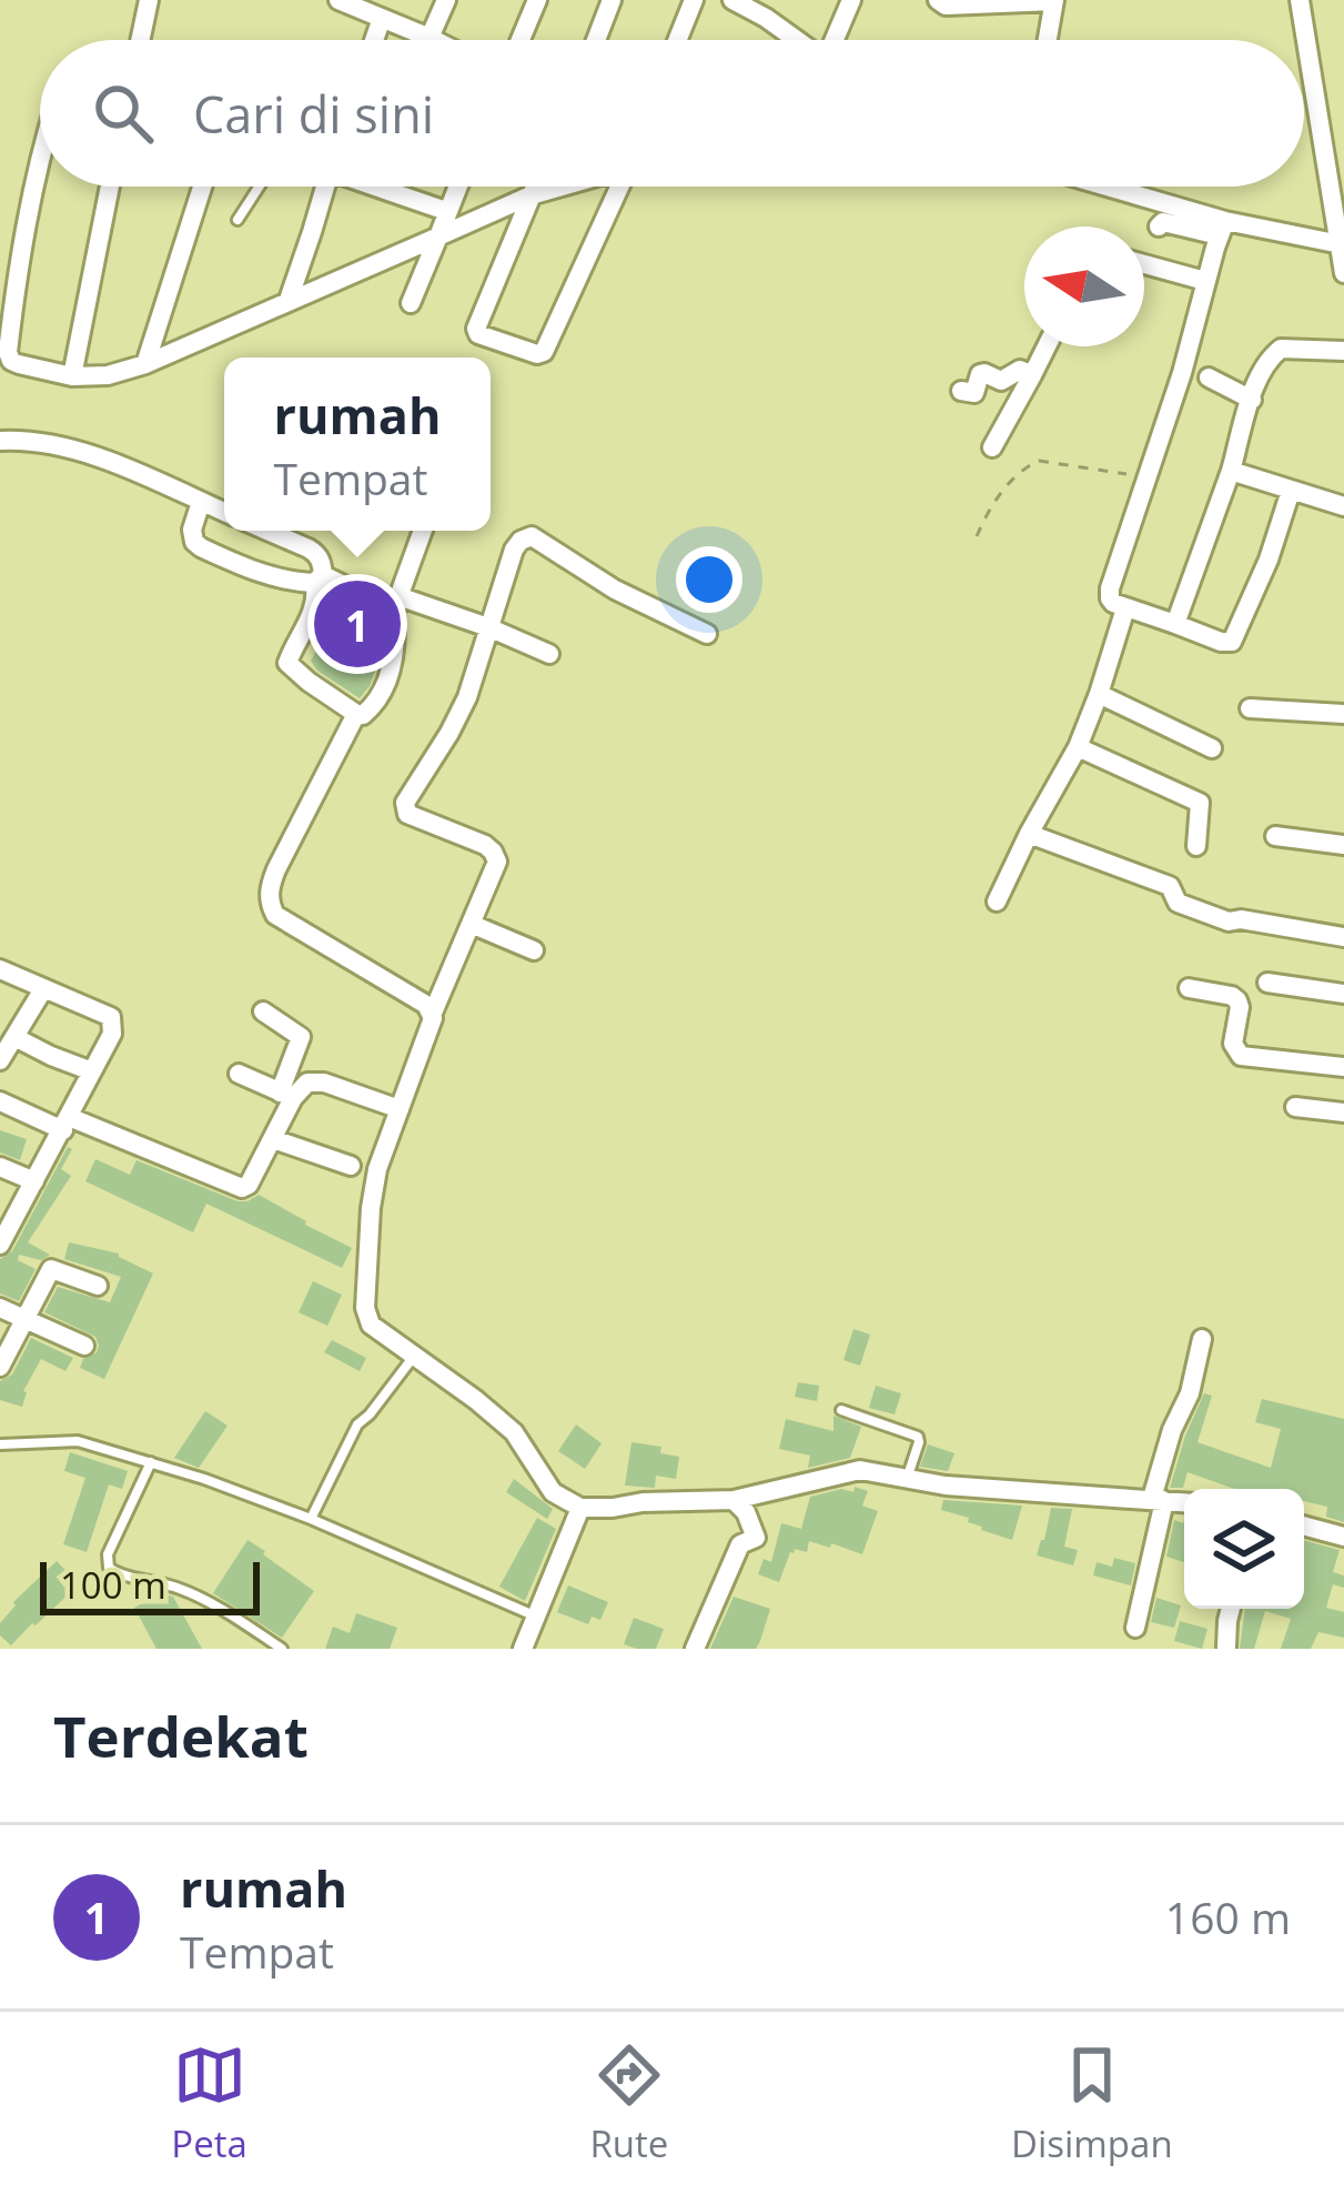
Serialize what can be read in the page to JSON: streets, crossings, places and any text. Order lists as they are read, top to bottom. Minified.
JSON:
{"scale_bar":"100 m","north":"left","page":{"search":"Cari di sini","popup":["rumah","Tempat"],"pins":"1","scale":"100 m","heading":"Terdekat","list":[{"mark":"1","name":"rumah","note":"Tempat","value":"160 m"}],"nav":["Peta","Rute","Disimpan"]}}
